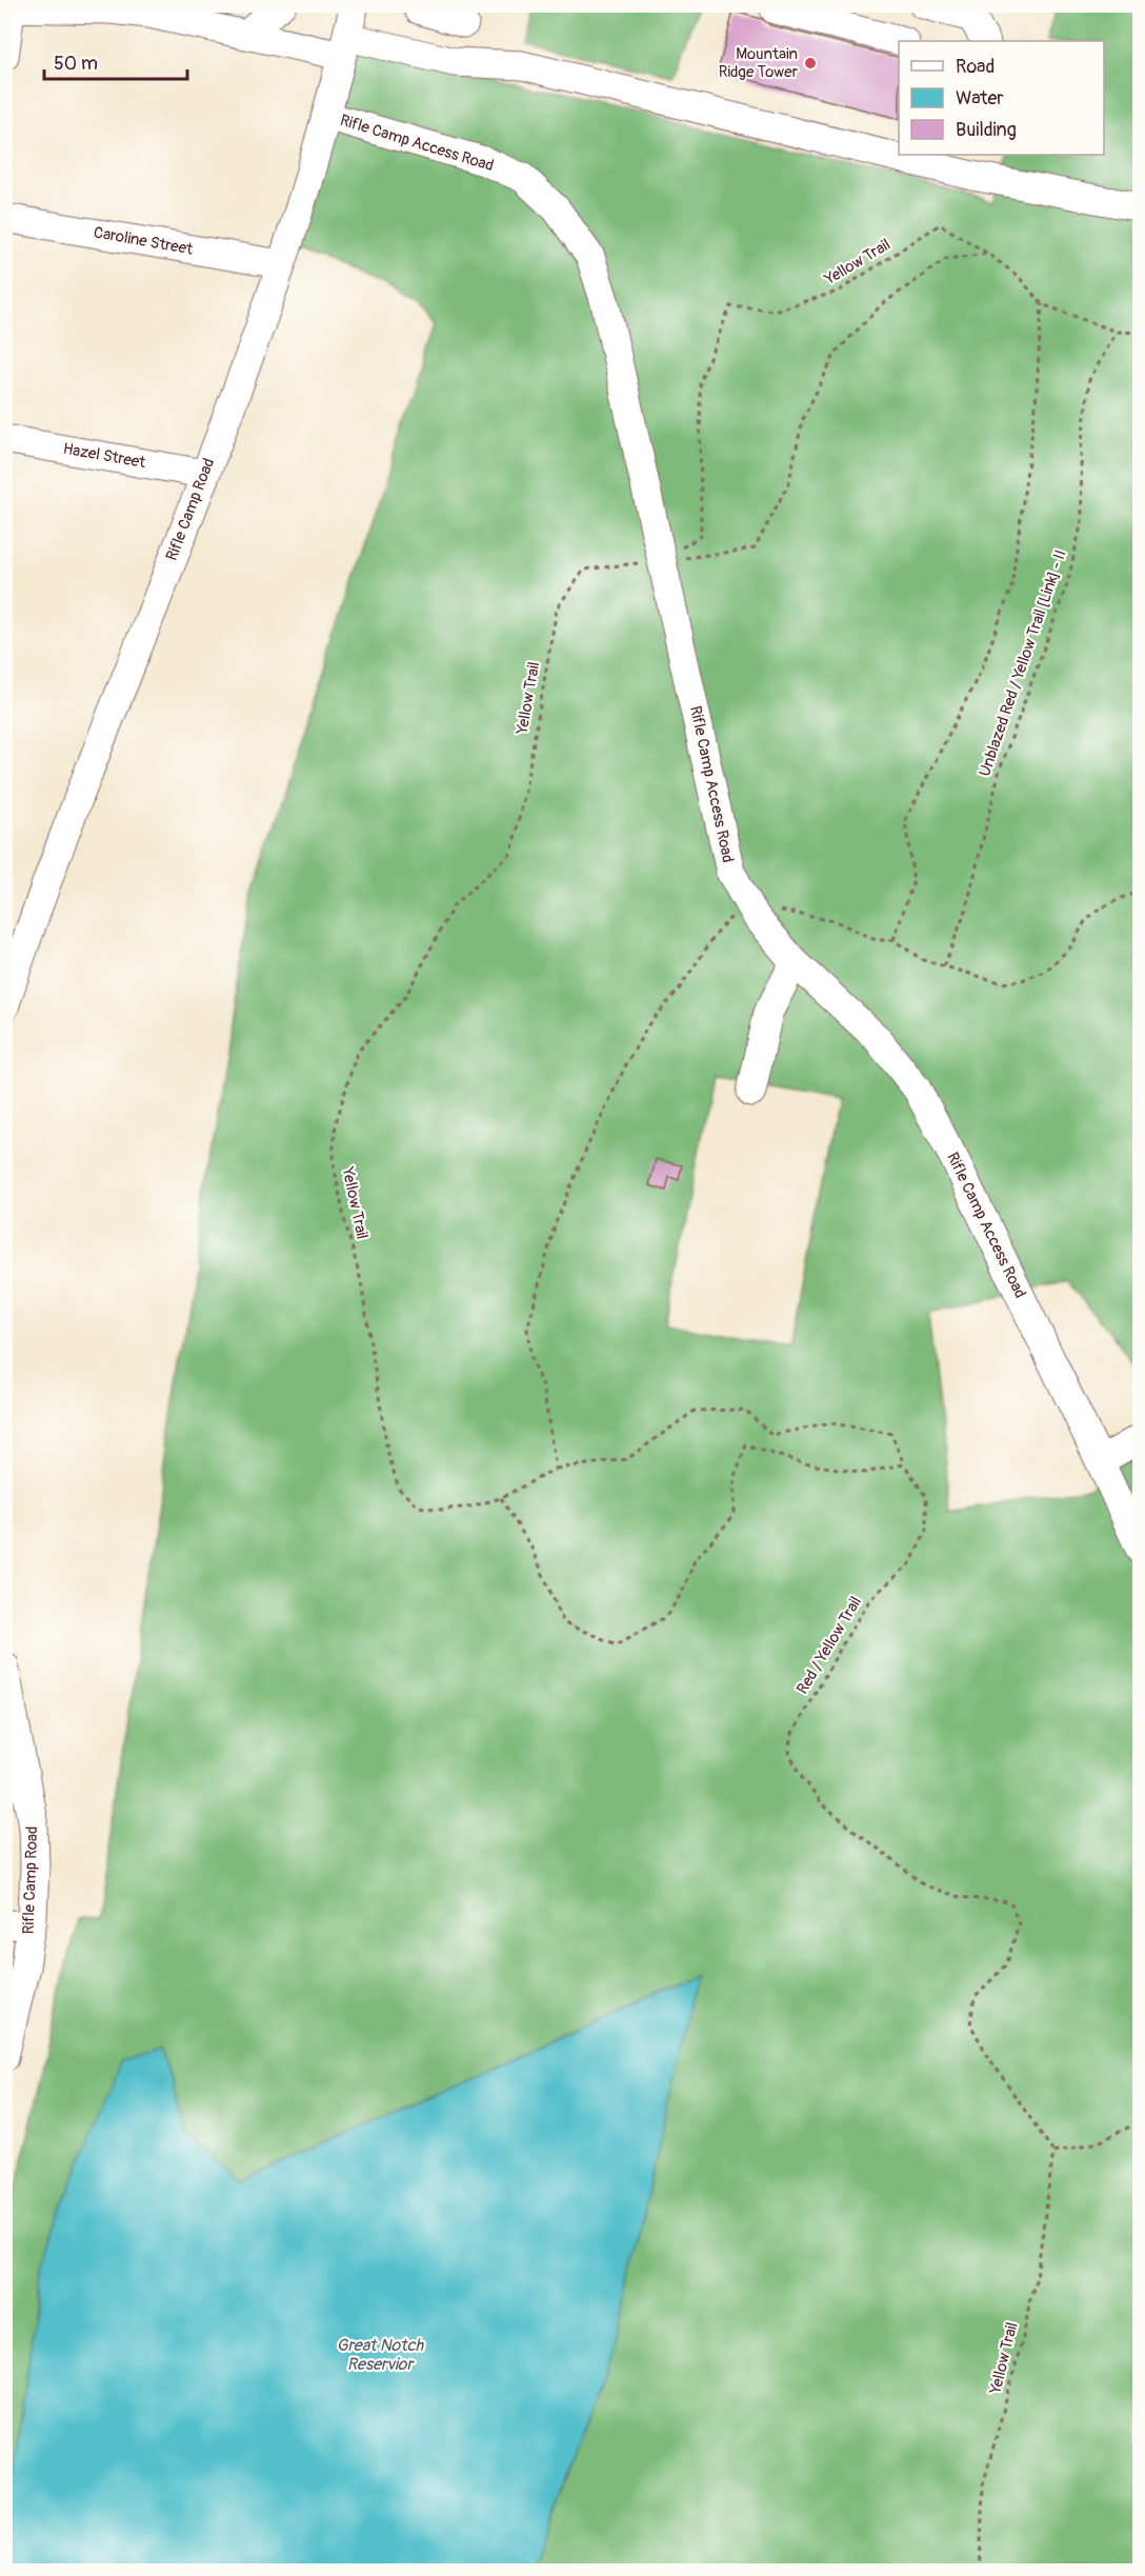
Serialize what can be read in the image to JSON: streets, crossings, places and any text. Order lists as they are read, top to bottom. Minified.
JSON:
{"streets":{"street":["Rifle Camp Access Road","Caroline Street","Hazel Street","Rifle Camp Road"],"path":["Yellow Trail","Unblazed Red / Yellow Trail [Link] - II","Red / Yellow Trail"]},"crossings":[["Rifle Camp Access Road","Yellow Trail"],["Rifle Camp Access Road","Rifle Camp Road"],["Caroline Street","Rifle Camp Road"],["Yellow Trail","Unblazed Red / Yellow Trail [Link] - II"],["Yellow Trail","Red / Yellow Trail"],["Hazel Street","Rifle Camp Road"]],"water":["Great Notch Reservior"],"places":["Mountain Ridge Tower"],"legend":["Road","Water","Building"],"scale_bar":"50 m"}
